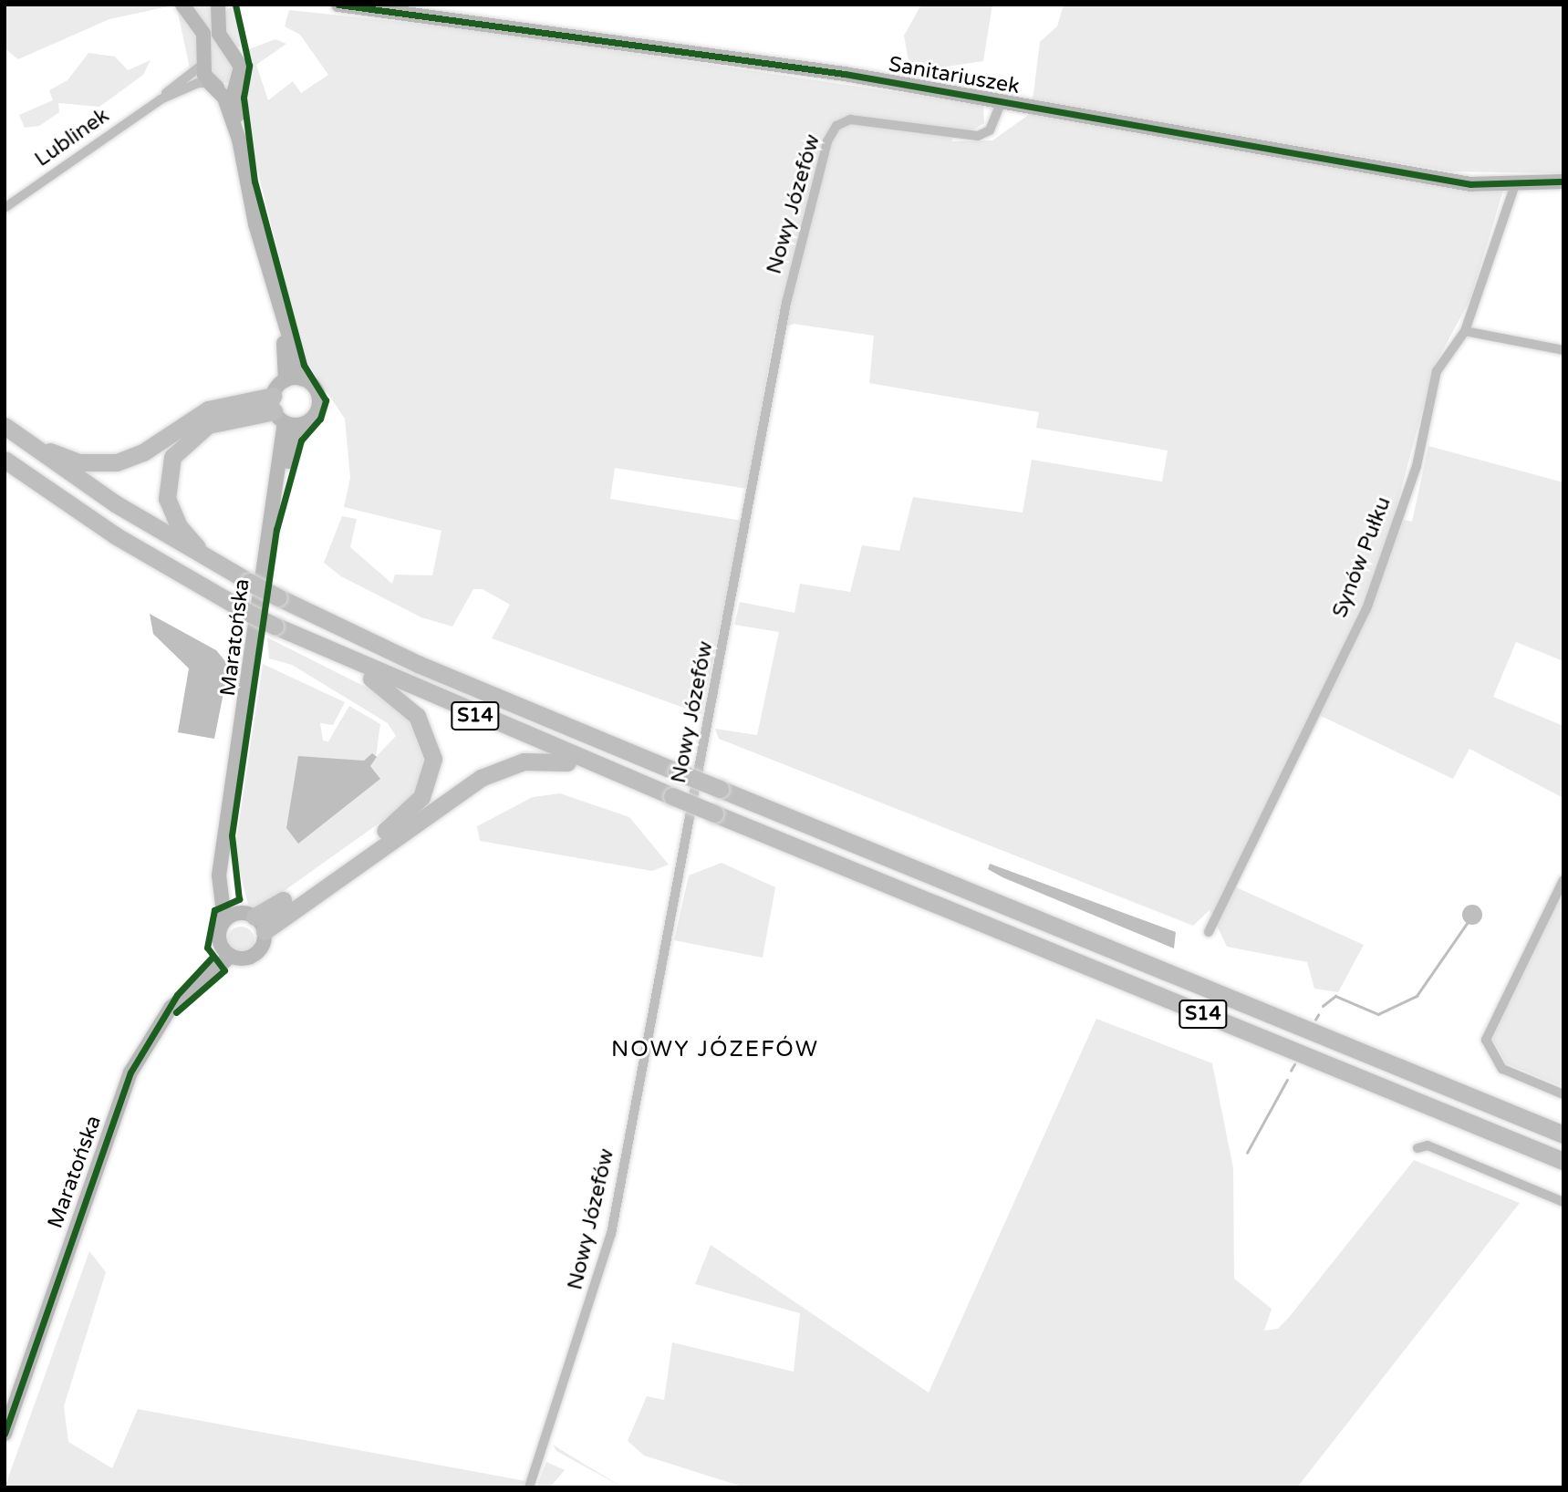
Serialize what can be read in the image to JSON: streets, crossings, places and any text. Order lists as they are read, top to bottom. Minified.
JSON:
{"streets":{"highway":["S14"],"street":["Sanitariuszek","Lublinek","Nowy Józefów","Synów Pułku","Maratońska"]},"crossings":[["Sanitariuszek","Nowy Józefów"],["Sanitariuszek","Synów Pułku"]],"districts":["NOWY JÓZEFÓW"]}
